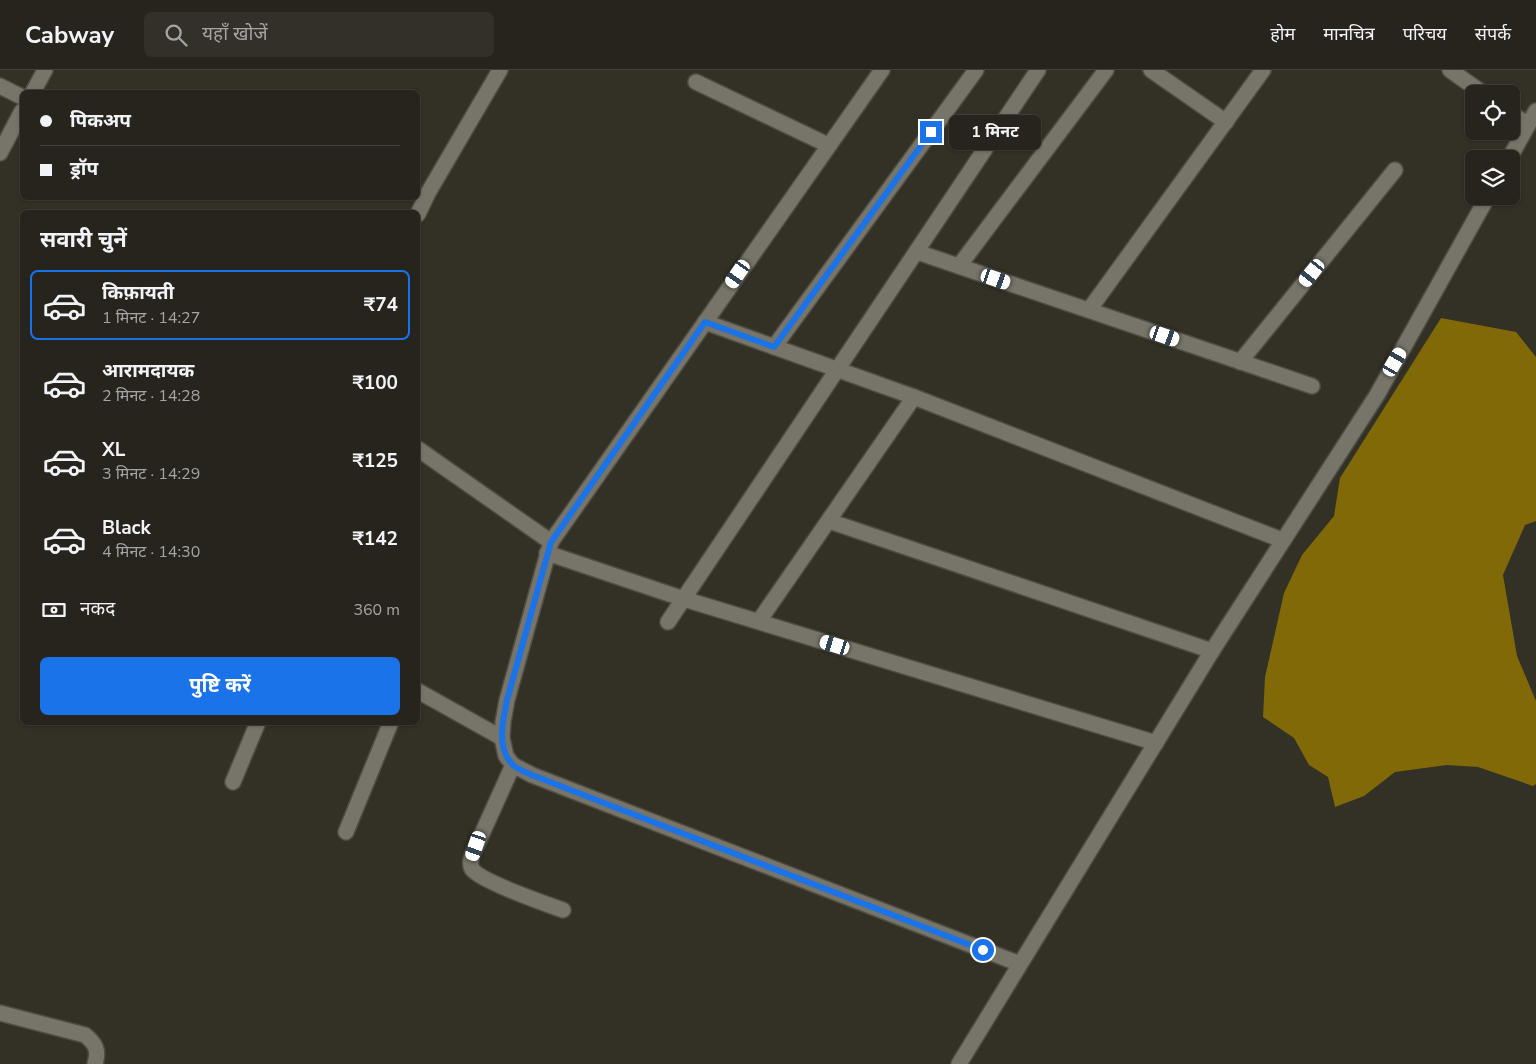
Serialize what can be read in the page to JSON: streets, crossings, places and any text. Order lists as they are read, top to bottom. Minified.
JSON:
{"page":{"header":"Cabway","search":"यहाँ खोजें","nav":["होम","मानचित्र","परिचय","संपर्क"],"banner":["पिकअप","ड्रॉप"],"bubble":"1 मिनट","heading":"सवारी चुनें","list":[{"name":"किफ़ायती","note":"1 मिनट · 14:27","value":"₹74"},{"name":"आरामदायक","note":"2 मिनट · 14:28","value":"₹100"},{"name":"XL","note":"3 मिनट · 14:29","value":"₹125"},{"name":"Black","note":"4 मिनट · 14:30","value":"₹142"}],"pay":["नकद","360 m"],"buttons":"पुष्टि करें"}}
